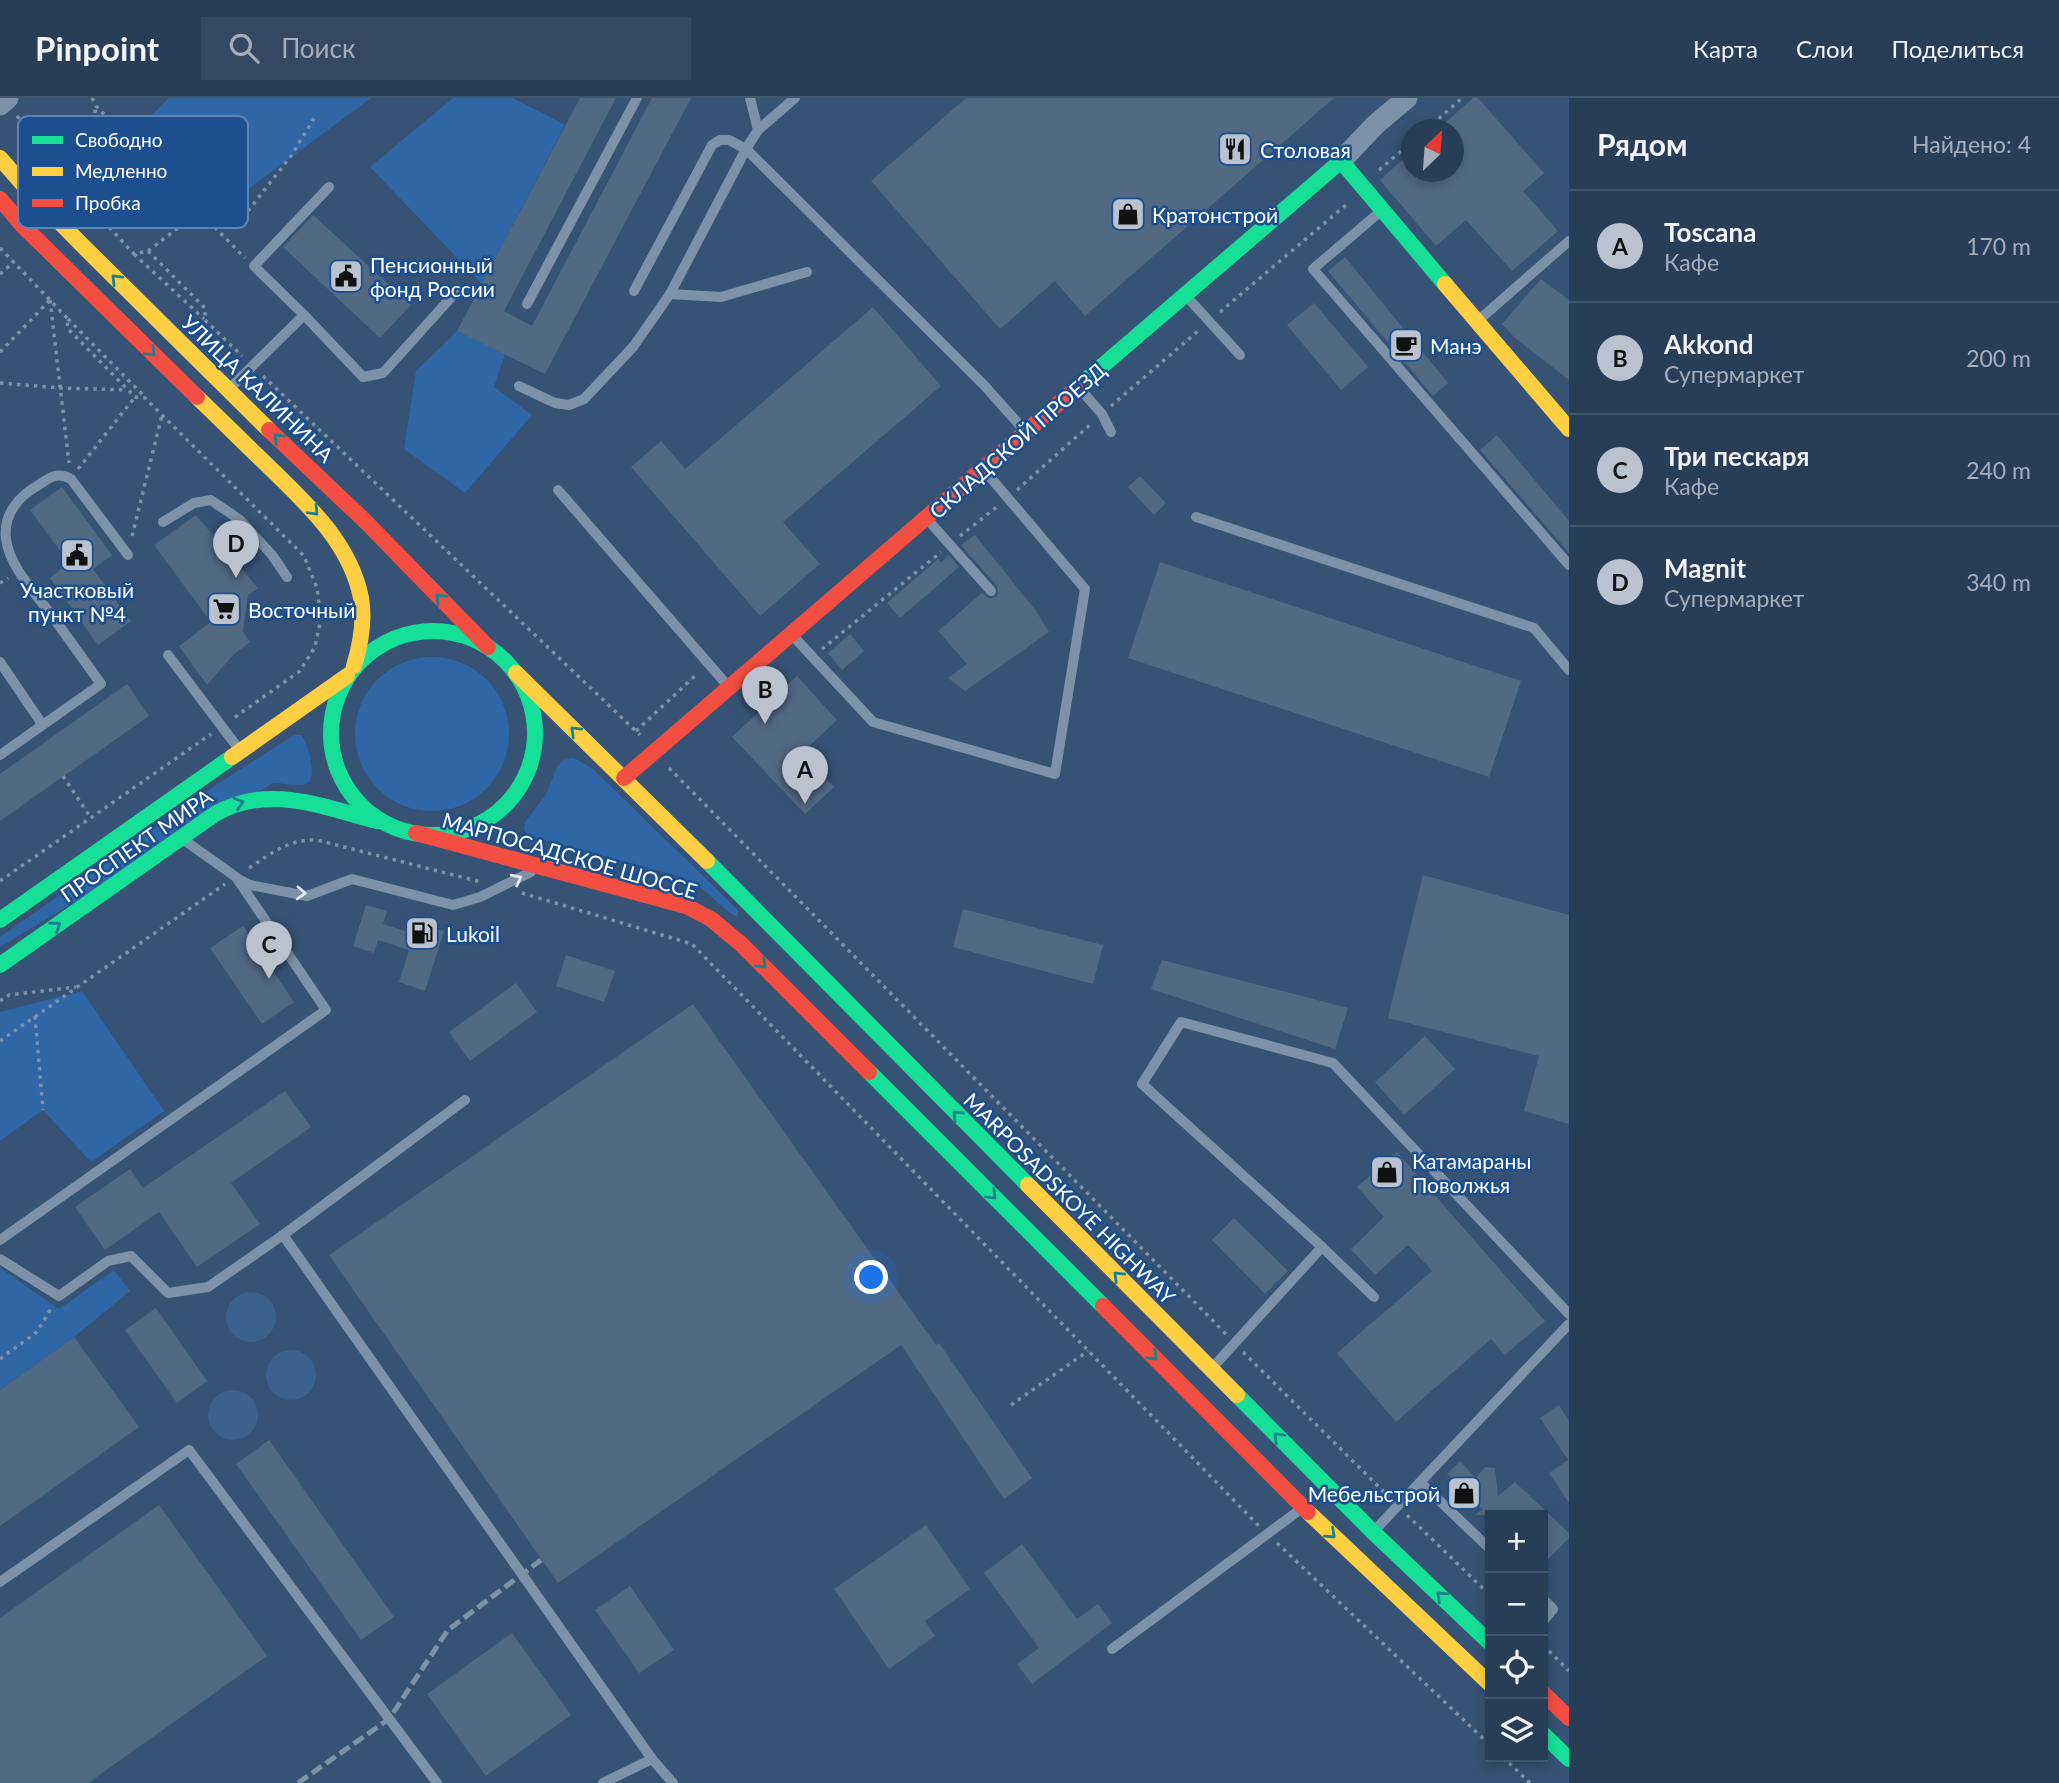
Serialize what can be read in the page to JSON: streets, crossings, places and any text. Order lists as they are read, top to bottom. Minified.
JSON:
{"streets":{"main road":["УЛИЦА КАЛИНИНА","СКЛАДСКОЙ ПРОЕЗД","ПРОСПЕКТ МИРА","МАРПОСАДСКОЕ ШОССЕ","MARPOSADSKOYE HIGHWAY"]},"crossings":[["УЛИЦА КАЛИНИНА","ПРОСПЕКТ МИРА"],["УЛИЦА КАЛИНИНА","МАРПОСАДСКОЕ ШОССЕ"],["СКЛАДСКОЙ ПРОЕЗД","MARPOSADSKOYE HIGHWAY"],["ПРОСПЕКТ МИРА","МАРПОСАДСКОЕ ШОССЕ"]],"one_way":["МАРПОСАДСКОЕ ШОССЕ","MARPOSADSKOYE HIGHWAY"],"places":{"restaurant":["Столовая"],"shop":["Кратонстрой","Катамараны Поволжья","Мебельстрой"],"public building":["Пенсионный фонд России","Участковый пункт №4"],"cafe":["Манэ"],"supermarket":["Восточный"],"fuel station":["Lukoil"]},"legend":["Свободно","Медленно","Пробка"],"north":"top right","page":{"header":"Pinpoint","search":"Поиск","nav":["Карта","Слои","Поделиться"],"heading":["Рядом","Найдено: 4"],"list":[{"mark":"A","name":"Toscana","note":"Кафе","value":"170 m"},{"mark":"B","name":"Akkond","note":"Супермаркет","value":"200 m"},{"mark":"C","name":"Три пескаря","note":"Кафе","value":"240 m"},{"mark":"D","name":"Magnit","note":"Супермаркет","value":"340 m"}],"pins":["D","B","A","C"],"map_buttons":["+","−"]}}
